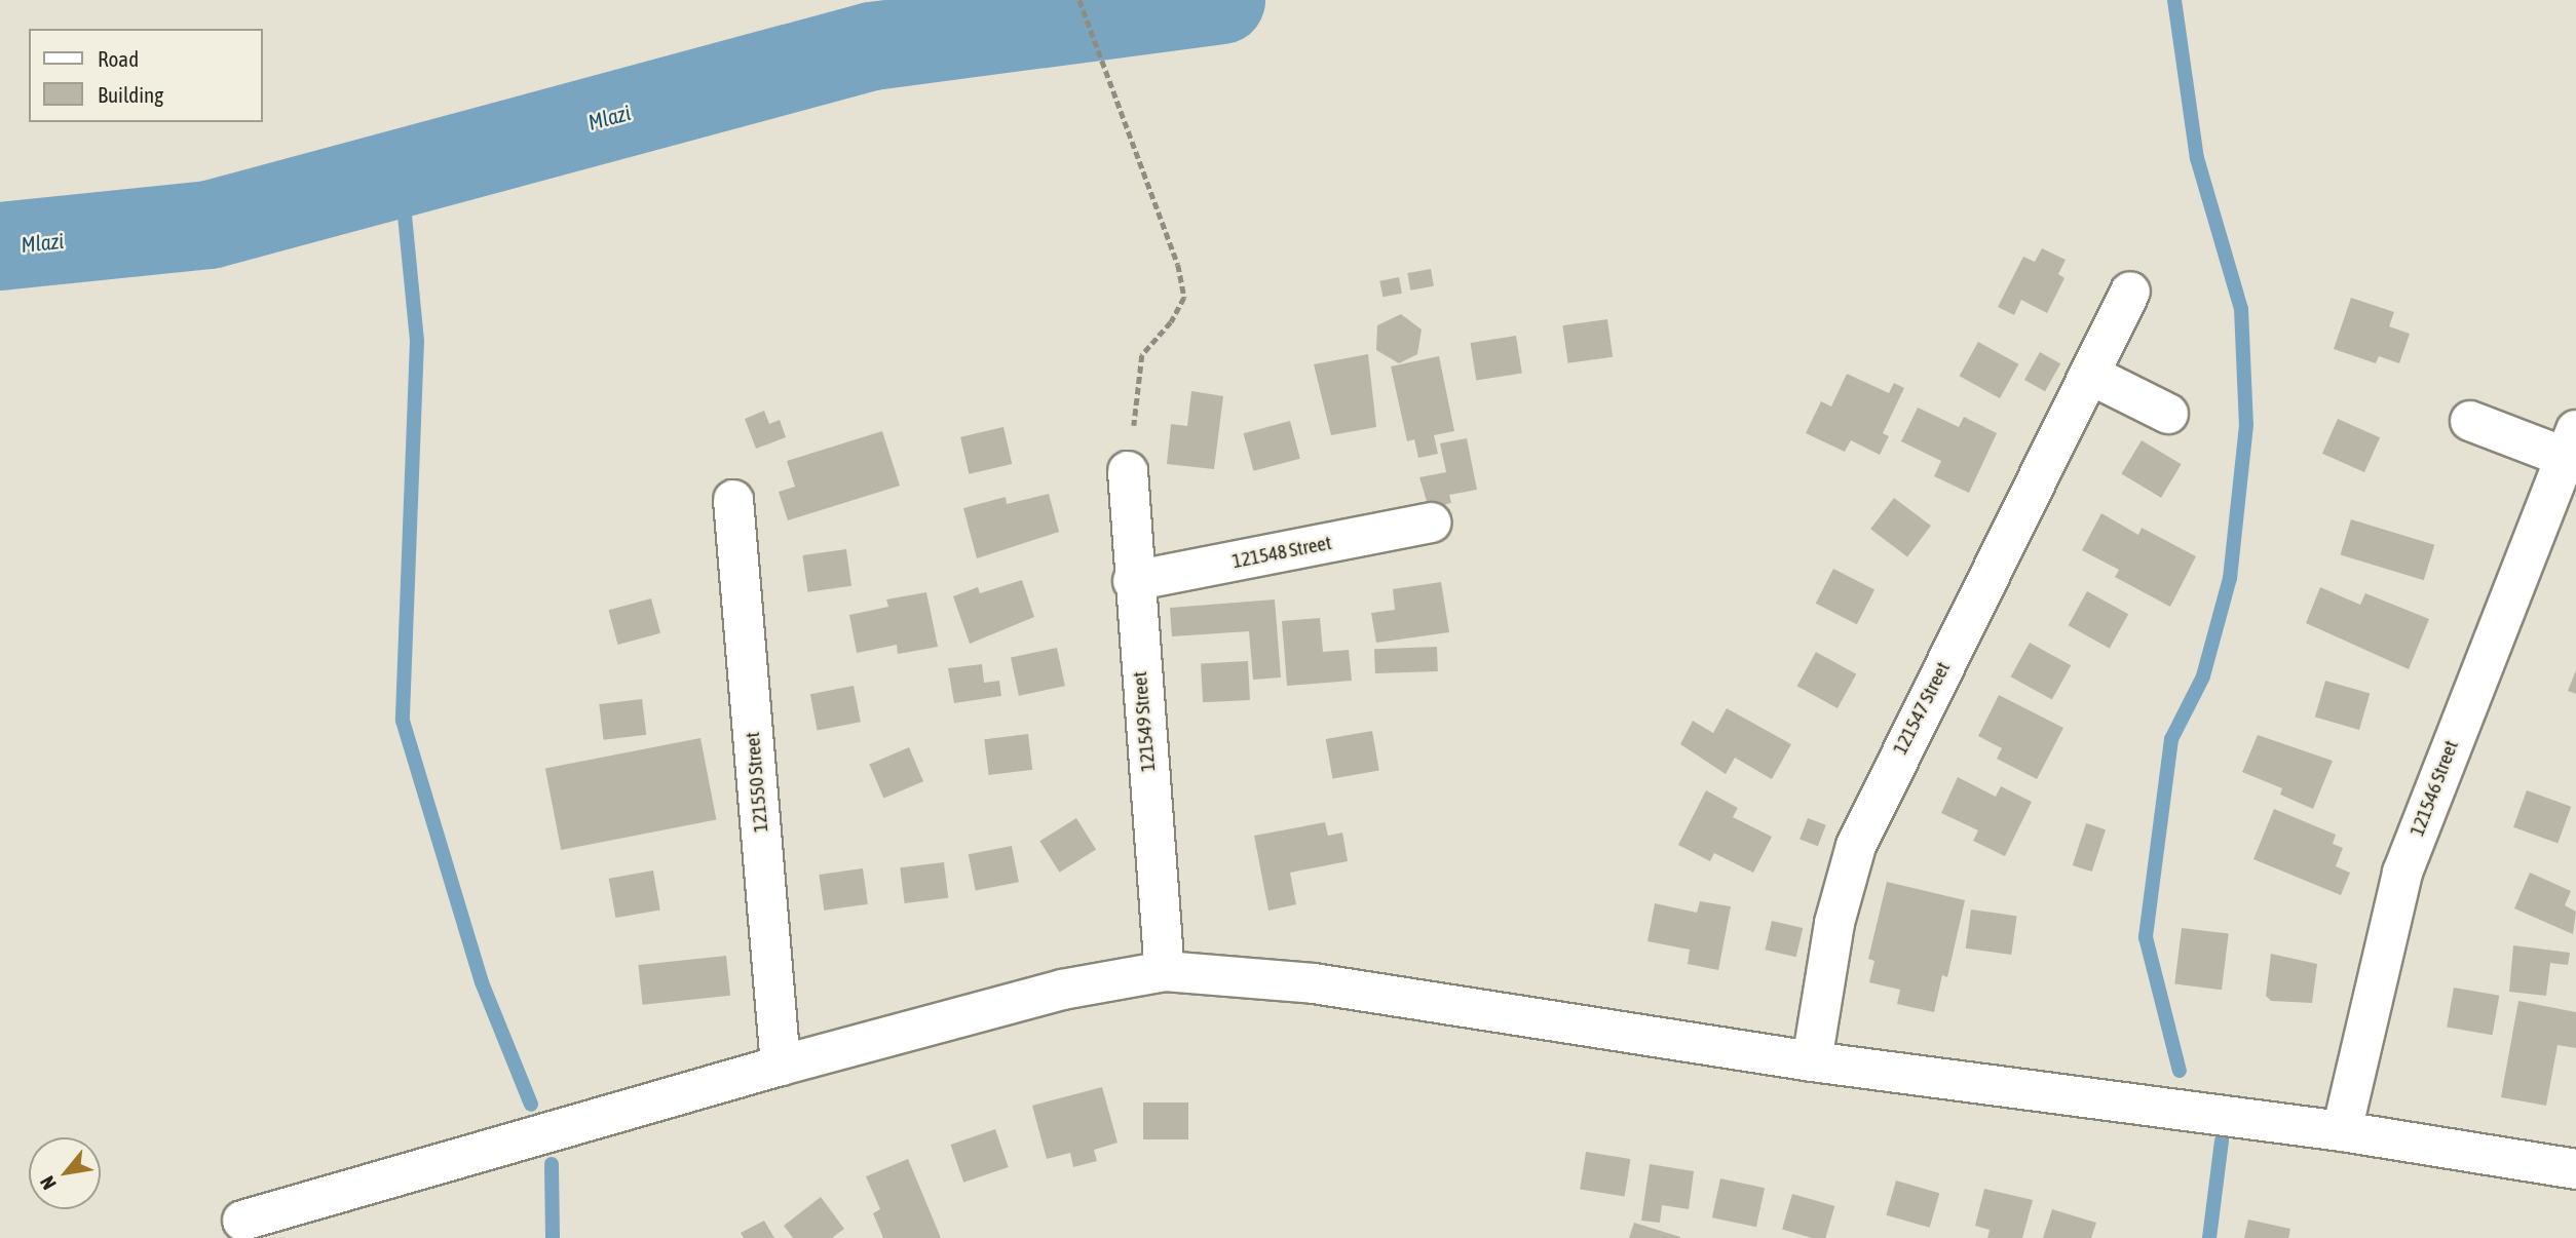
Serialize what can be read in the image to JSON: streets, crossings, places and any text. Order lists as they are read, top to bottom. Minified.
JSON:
{"streets":{"street":["121548 Street","121547 Street","121549 Street","121550 Street","121546 Street"]},"crossings":[["121548 Street","121549 Street"]],"water":["Mlazi"],"legend":["Road","Building"],"north":"bottom left"}
